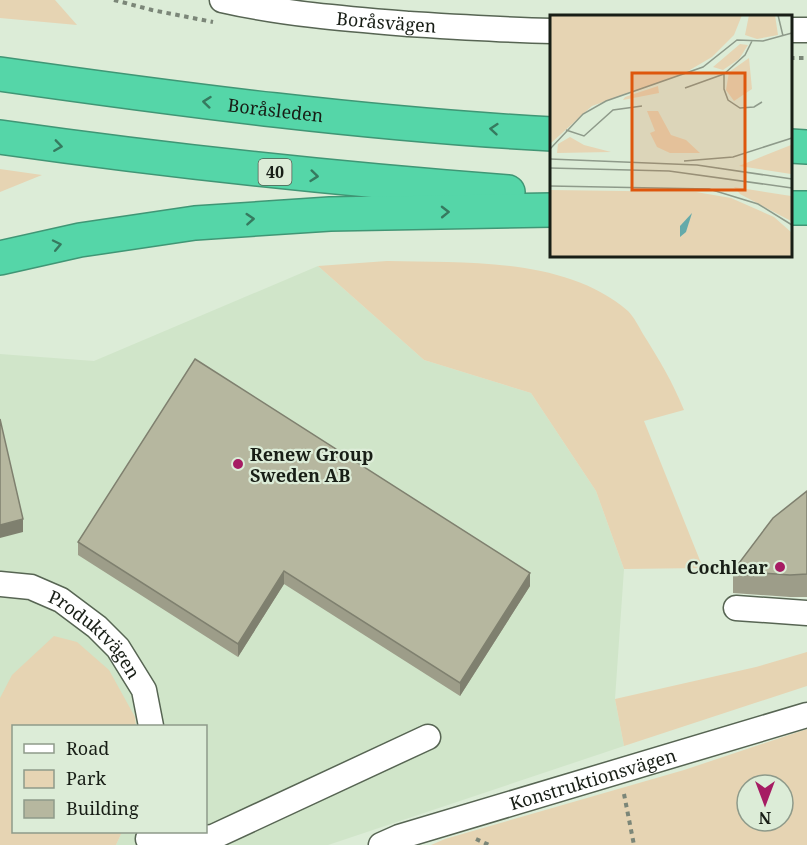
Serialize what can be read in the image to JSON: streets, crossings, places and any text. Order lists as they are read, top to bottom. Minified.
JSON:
{"streets":{"highway":["Boråsleden","40"],"street":["Boråsvägen","Produktvägen","Konstruktionsvägen"]},"places":["Renew Group Sweden AB","Cochlear"],"legend":["Road","Park","Building"],"north":"bottom"}
